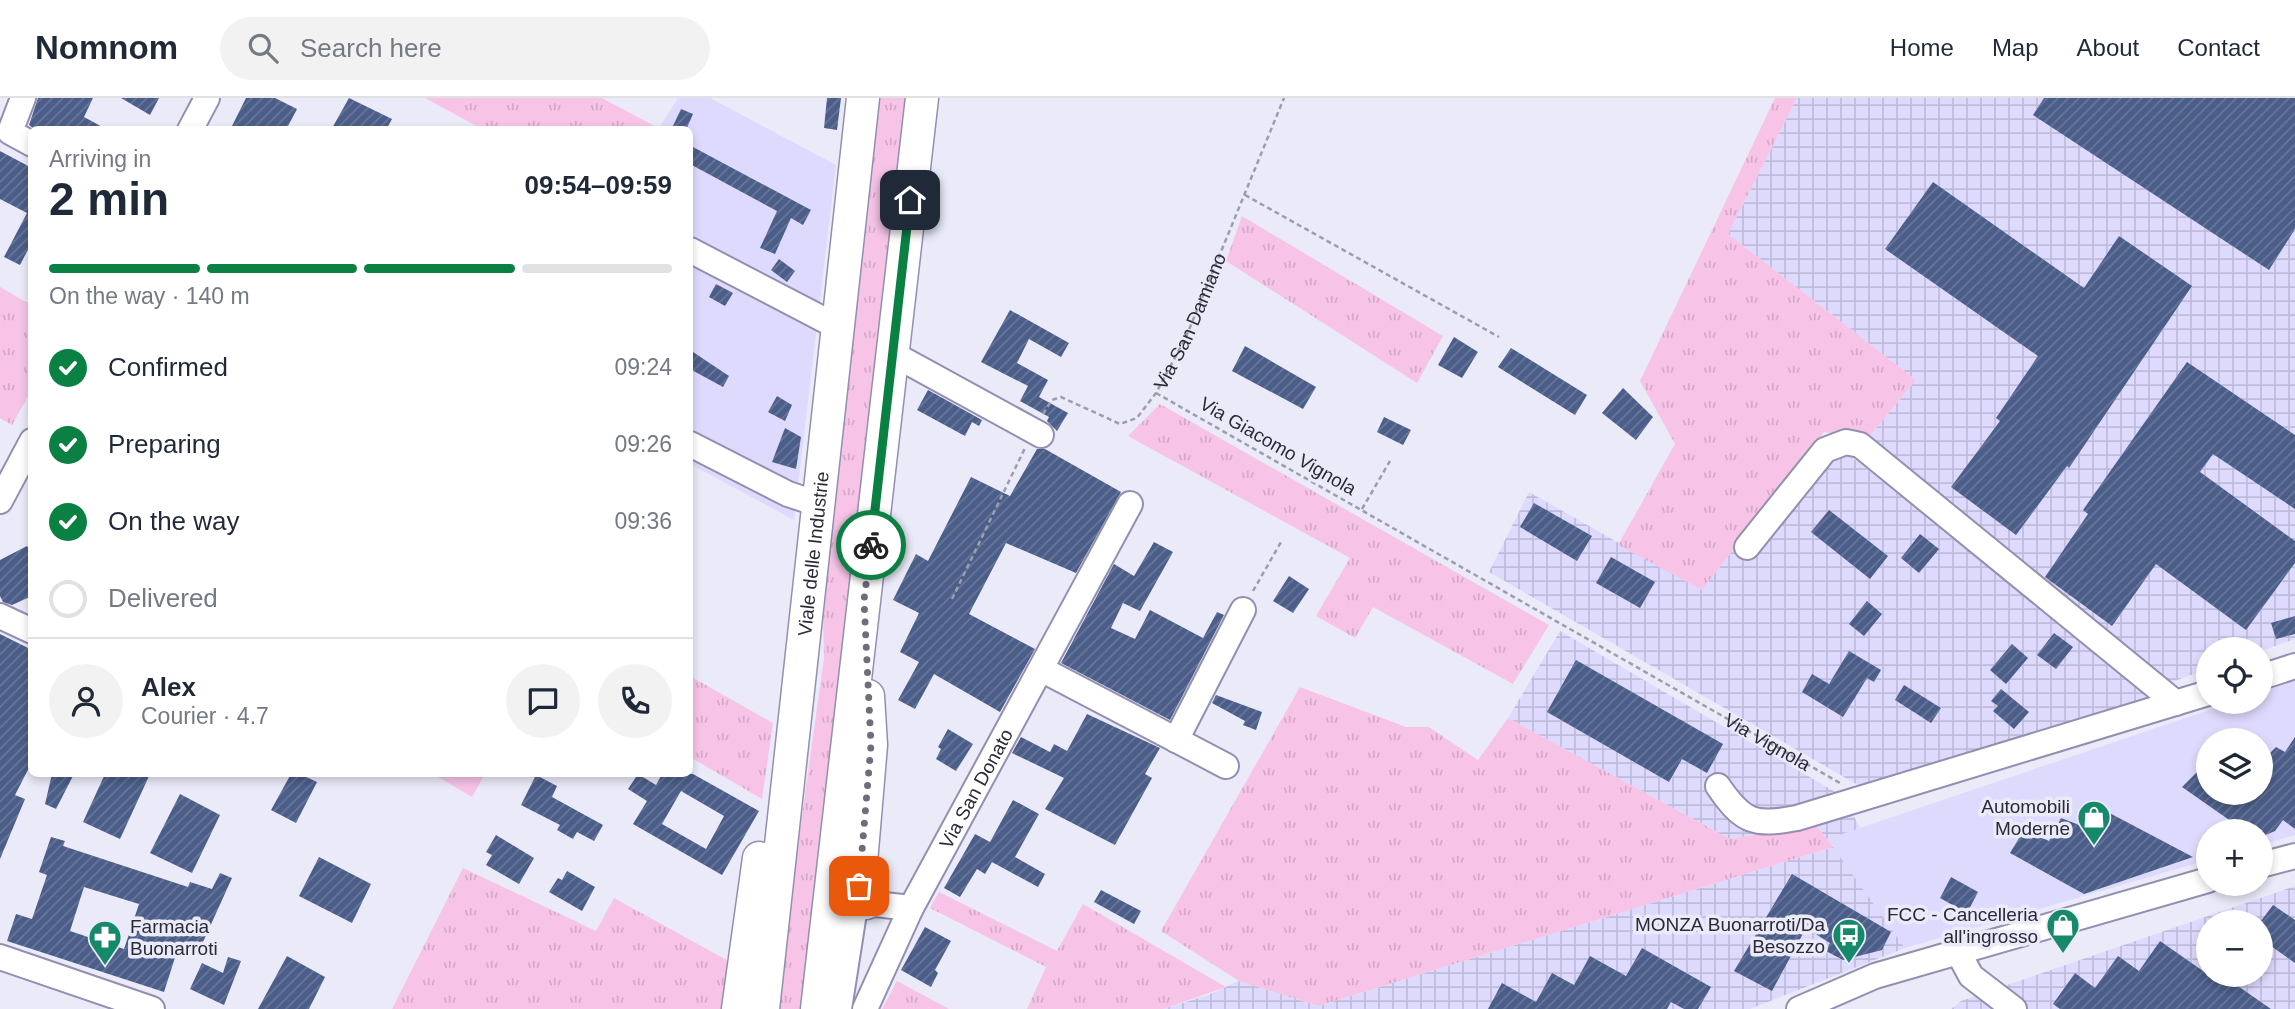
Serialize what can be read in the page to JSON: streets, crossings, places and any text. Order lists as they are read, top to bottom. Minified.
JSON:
{"streets":{"main road":["Viale delle Industrie"],"street":["Via San Donato"],"path":["Via San Damiano","Via Giacomo Vignola","Via Vignola"]},"crossings":[["Via San Damiano","Via Giacomo Vignola"],["Via Giacomo Vignola","Via Vignola"]],"places":{"shop":["Automobili Moderne","FCC - Cancelleria all'ingrosso"],"bus stop":["MONZA Buonarroti/Da Besozzo"],"pharmacy":["Farmacia Buonarroti"]},"page":{"header":"Nomnom","search":"Search here","nav":["Home","Map","About","Contact"],"heading":["2 min","Arriving in","09:54–09:59"],"panel":["Alex","Courier · 4.7"],"bar":"On the way · 140 m","list":[["Confirmed","09:24"],["Preparing","09:26"],["On the way","09:36"],"Delivered"],"map_buttons":["+","−"]}}
